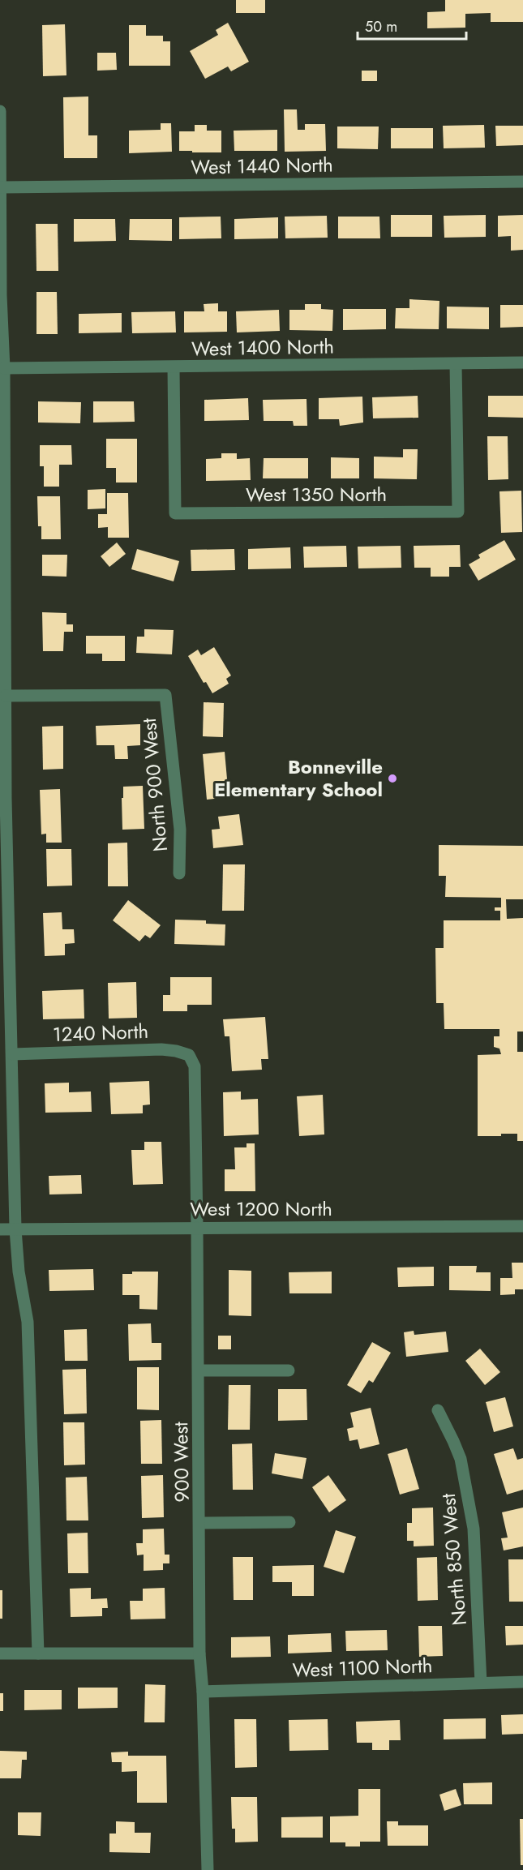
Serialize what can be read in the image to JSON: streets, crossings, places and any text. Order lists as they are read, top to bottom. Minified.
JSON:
{"streets":{"street":["West 1440 North","West 1400 North","West 1350 North","North 900 West","1240 North","West 1200 North","900 West","North 850 West","West 1100 North"]},"crossings":[["West 1400 North","West 1350 North"],["1240 North","900 West"],["West 1200 North","900 West"],["900 West","West 1100 North"],["North 850 West","West 1100 North"]],"places":["Bonneville Elementary School"],"scale_bar":"50 m"}
